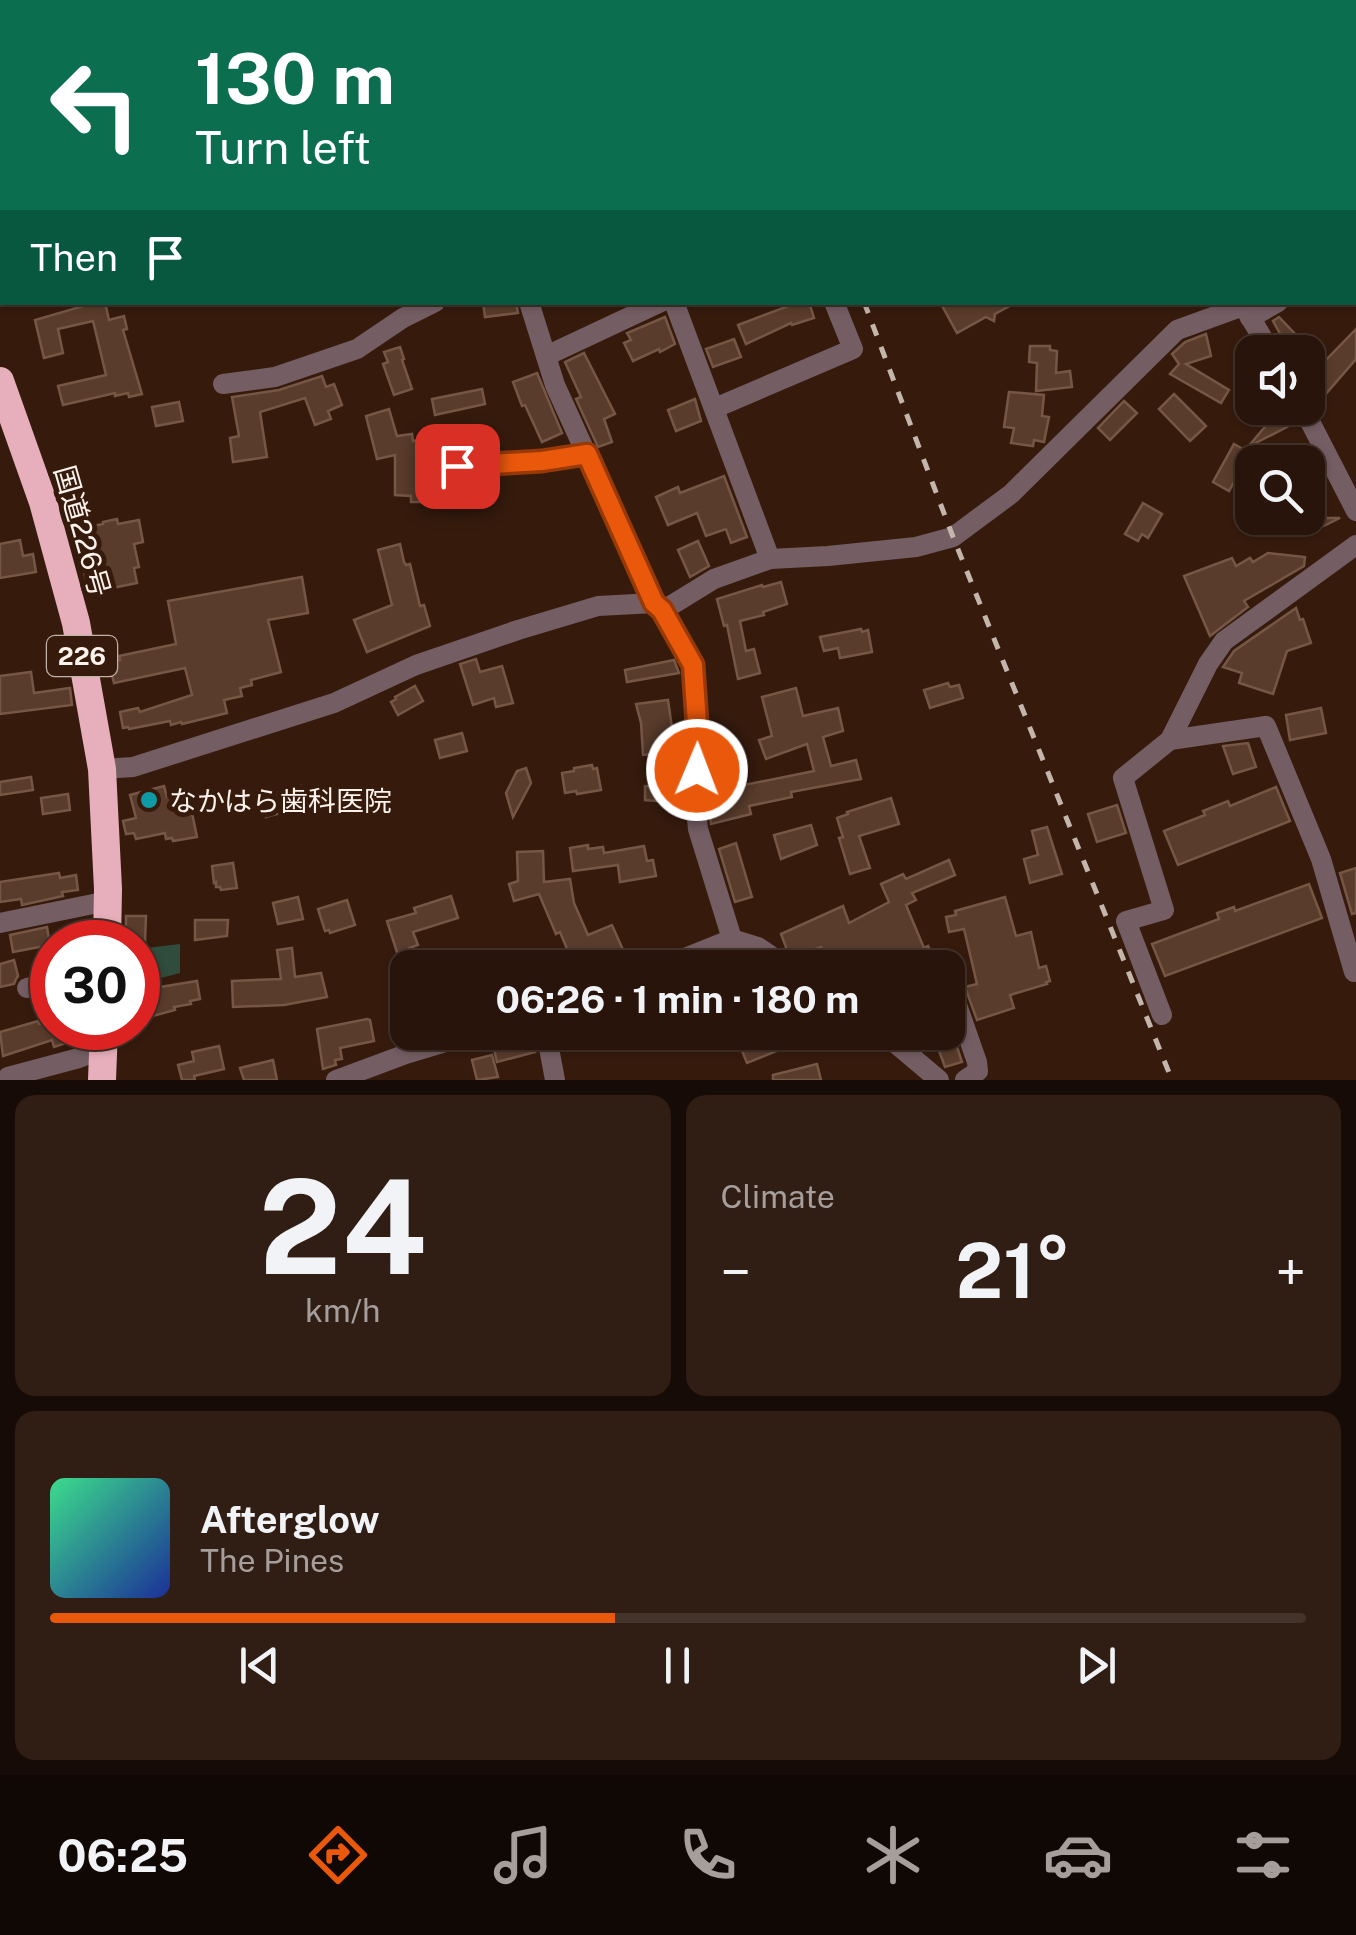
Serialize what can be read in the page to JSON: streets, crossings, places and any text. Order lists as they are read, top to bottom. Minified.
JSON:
{"streets":{"highway":["国道226号","226"]},"places":["なかはら歯科医院"],"page":{"turn":["130 m","Turn left"],"then":"Then","limit":"30","trip":"06:26 · 1 min · 180 m","tile":[["24","km/h"],"Climate"],"heat":["−","21°","+"],"song":["Afterglow","The Pines"],"tabs":"06:25"}}
